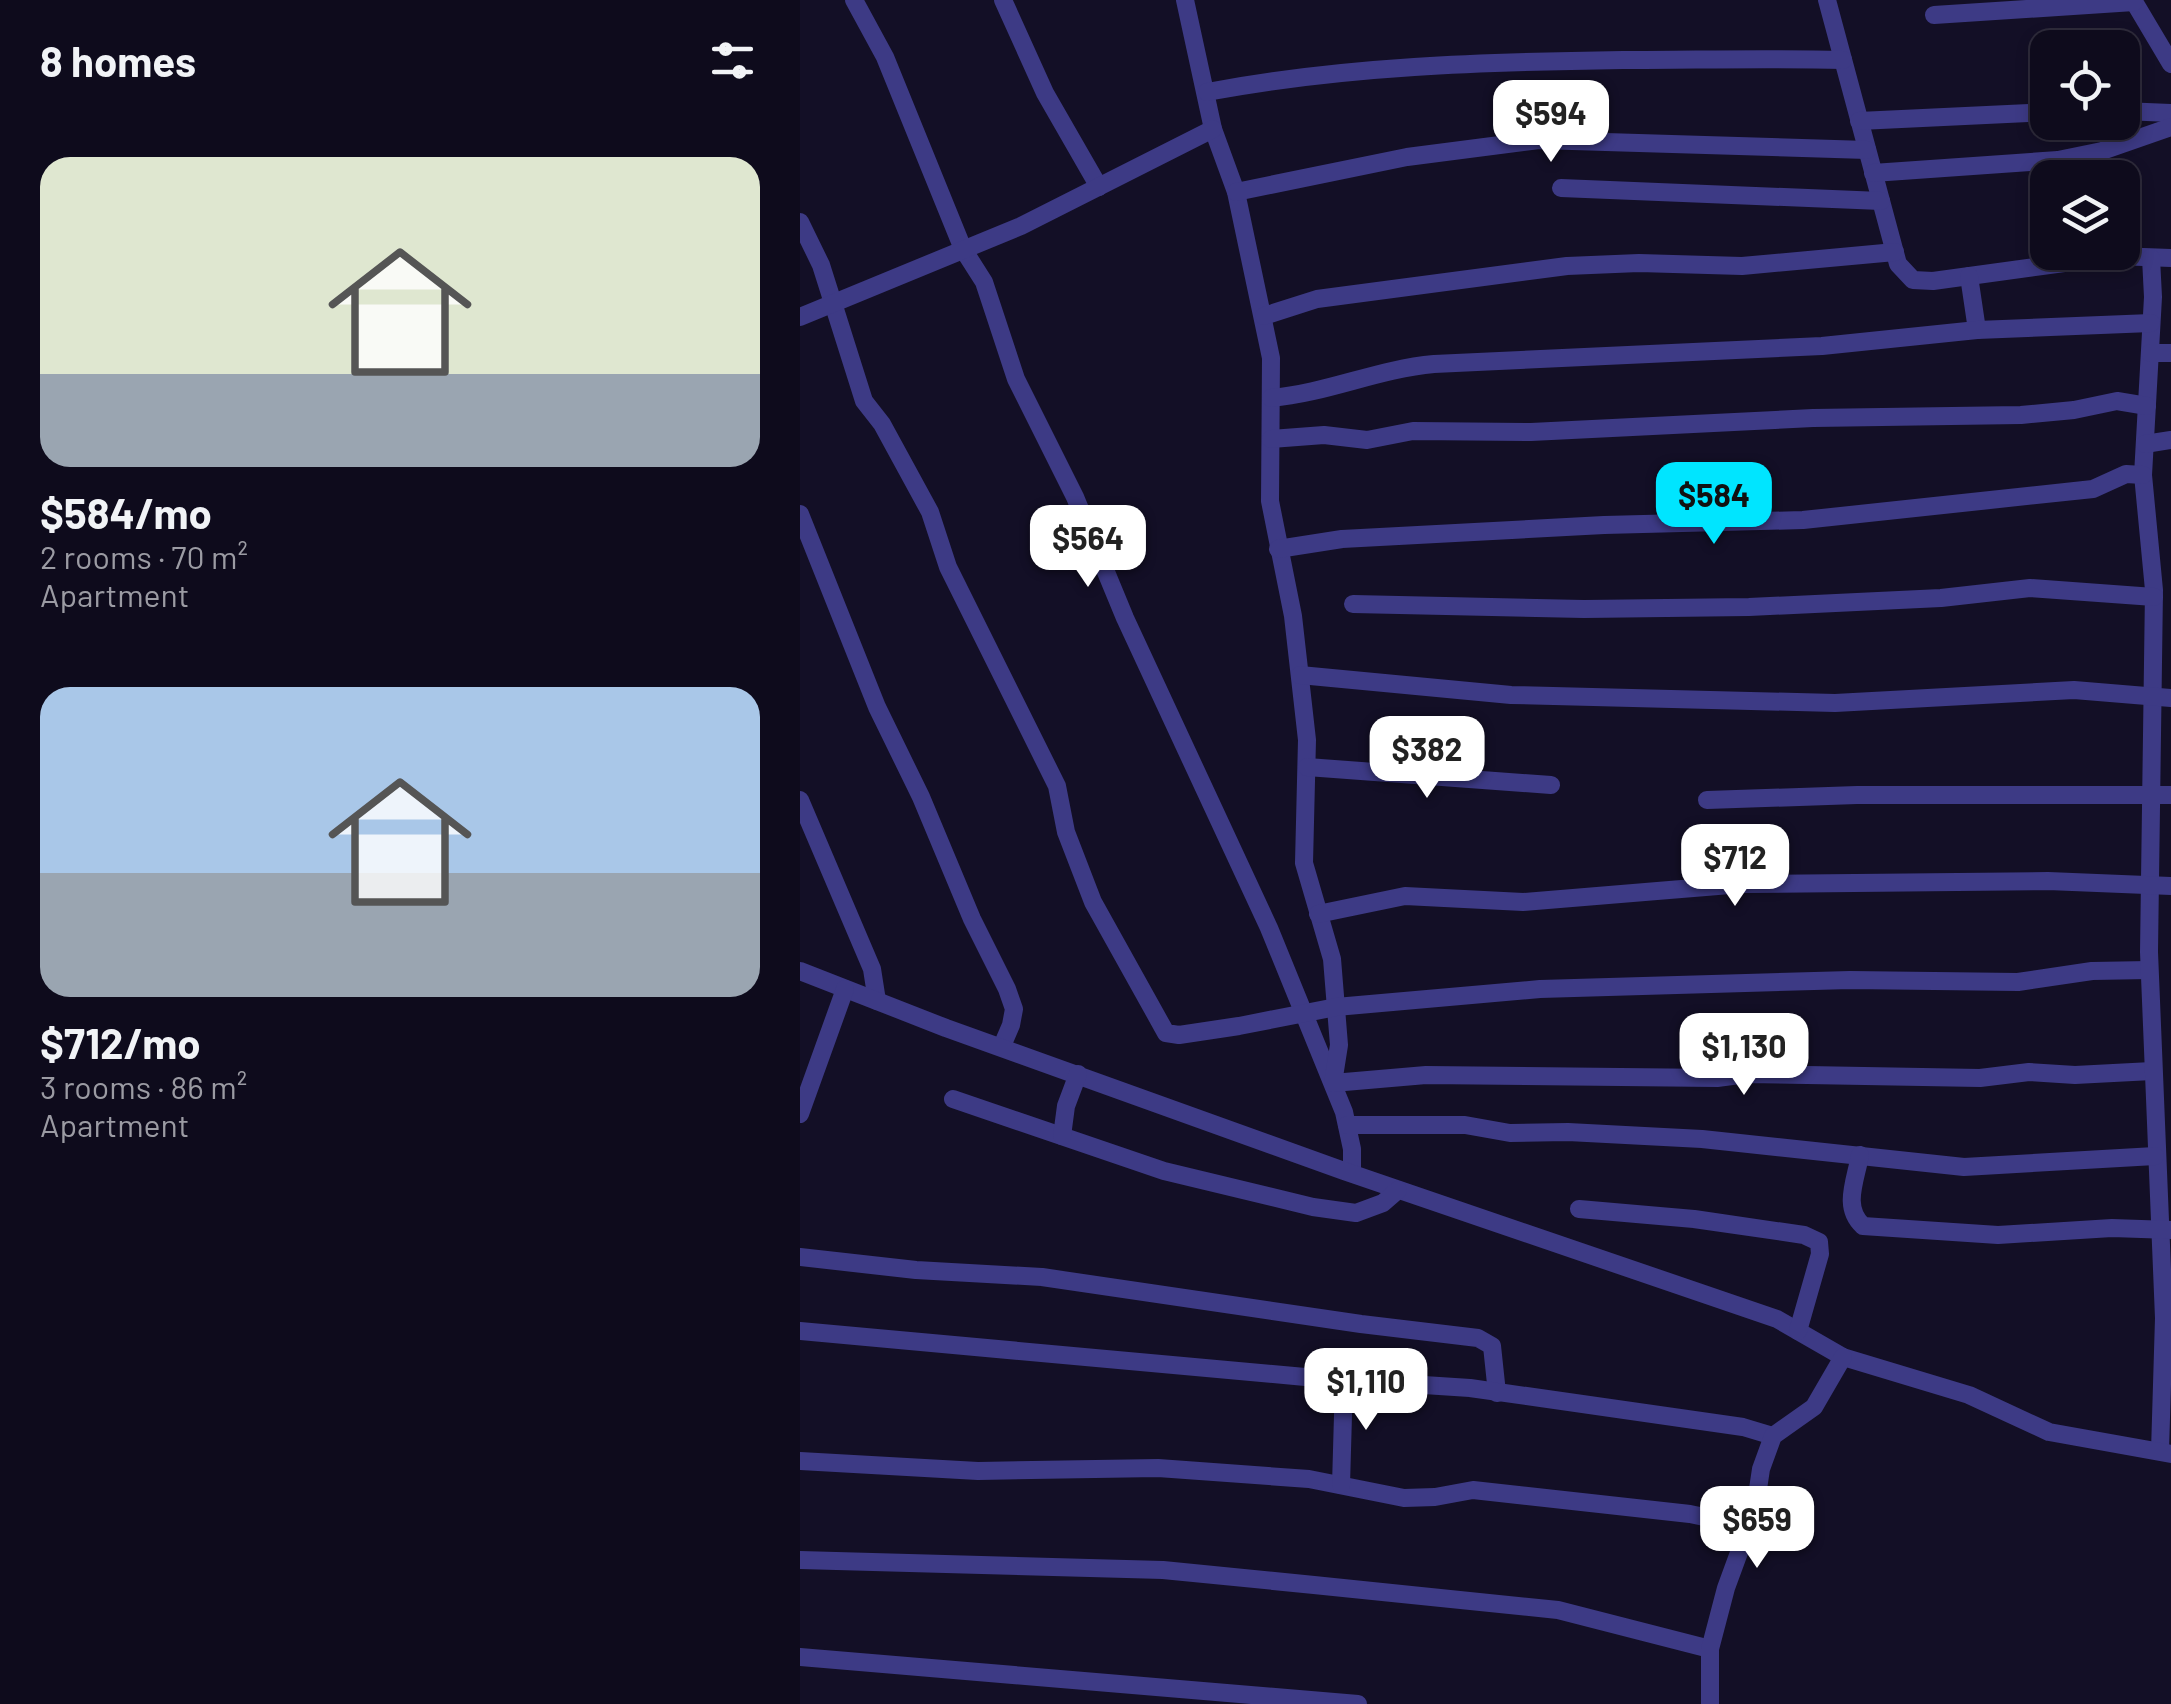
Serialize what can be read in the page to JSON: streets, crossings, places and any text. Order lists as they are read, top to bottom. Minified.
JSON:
{"page":{"heading":"8 homes","price":["$594","$584","$564","$382","$712","$1,130","$1,110","$659"],"list":[{"name":"$584/mo","note":"2 rooms · 70 m² · Apartment"},{"name":"$712/mo","note":"3 rooms · 86 m² · Apartment"}]}}
